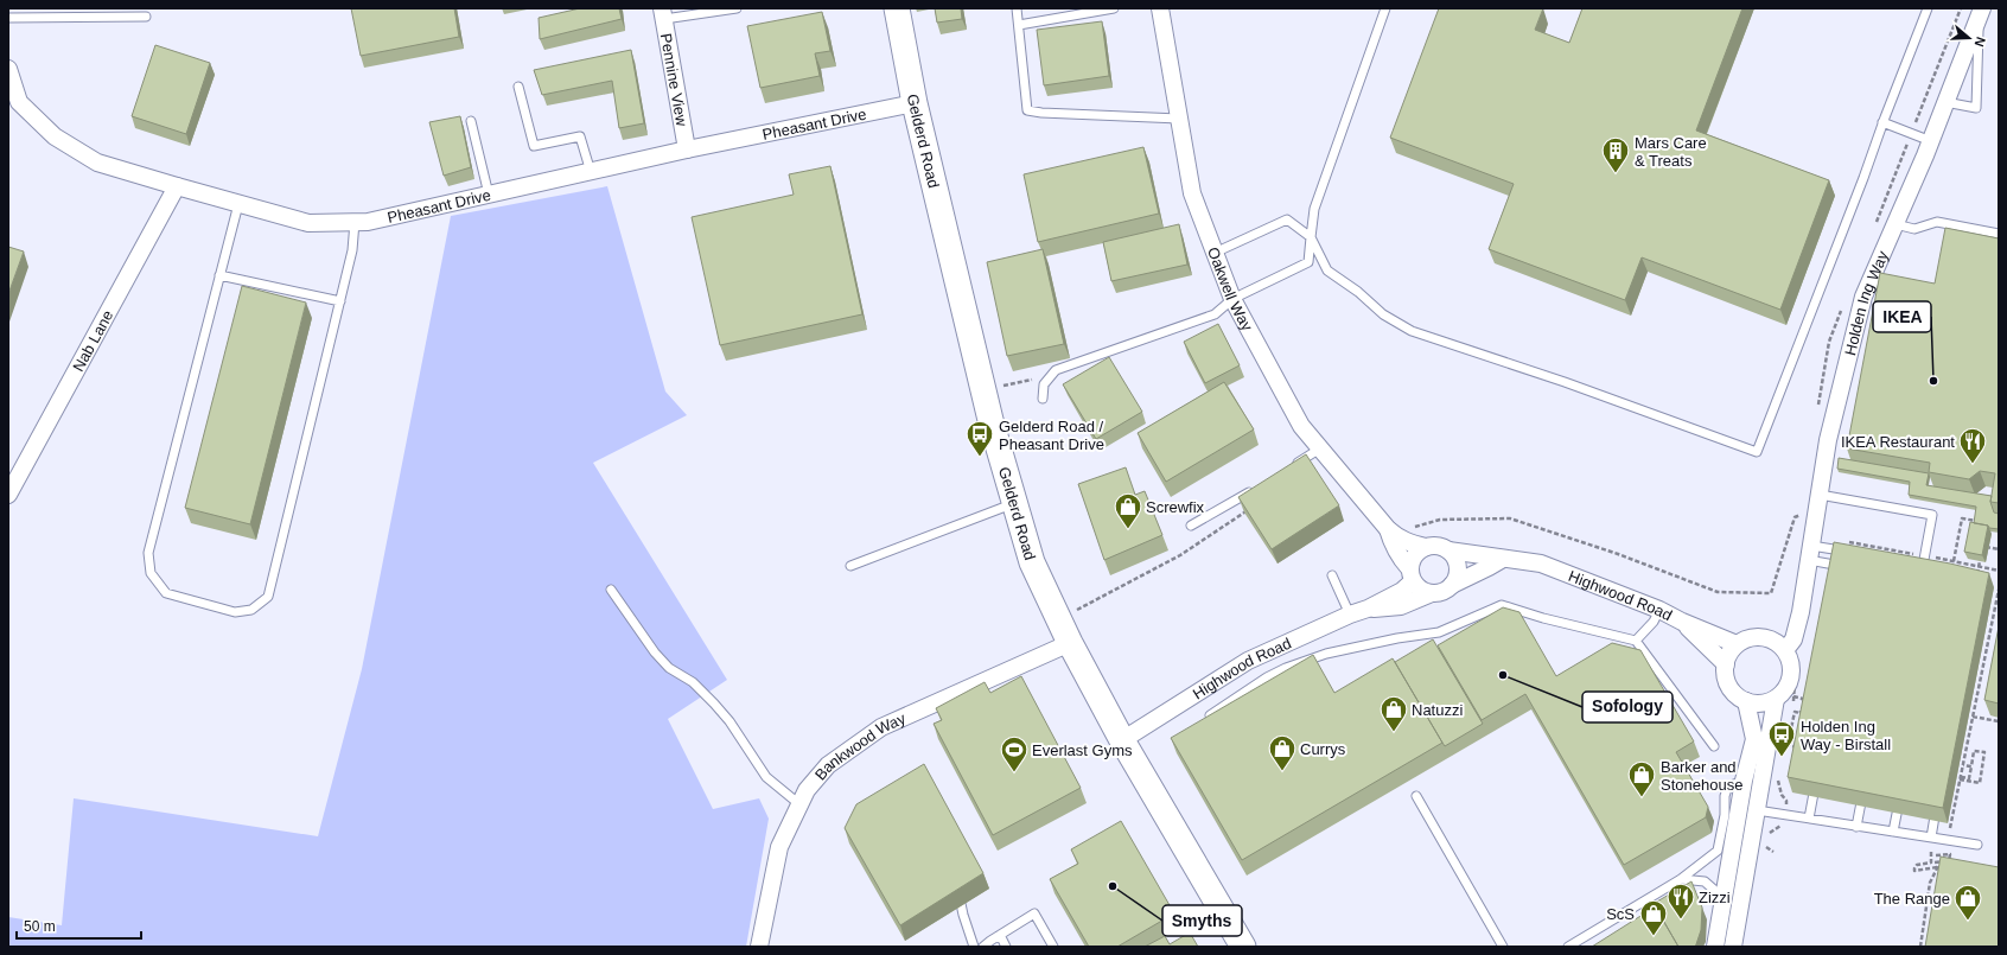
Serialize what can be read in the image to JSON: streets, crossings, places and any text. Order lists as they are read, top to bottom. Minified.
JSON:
{"streets":{"main road":["Gelderd Road"],"street":["Pennine View","Pheasant Drive","Oakwell Way","Holden Ing Way","Nab Lane","Highwood Road","Bankwood Way"]},"crossings":[["Pennine View","Pheasant Drive"],["Pheasant Drive","Gelderd Road"],["Pheasant Drive","Nab Lane"],["Gelderd Road","Highwood Road"],["Gelderd Road","Bankwood Way"],["Oakwell Way","Highwood Road"],["Holden Ing Way","Highwood Road"]],"places":{"building":["Mars Care & Treats"],"other":["IKEA","Sofology","Smyths"],"bus stop":["Gelderd Road / Pheasant Drive","Holden Ing Way - Birstall"],"restaurant":["IKEA Restaurant","Zizzi"],"shop":["Screwfix","Natuzzi","Currys","Barker and Stonehouse","The Range","ScS"],"sports":["Everlast Gyms"]},"scale_bar":"50 m","north":"right"}
